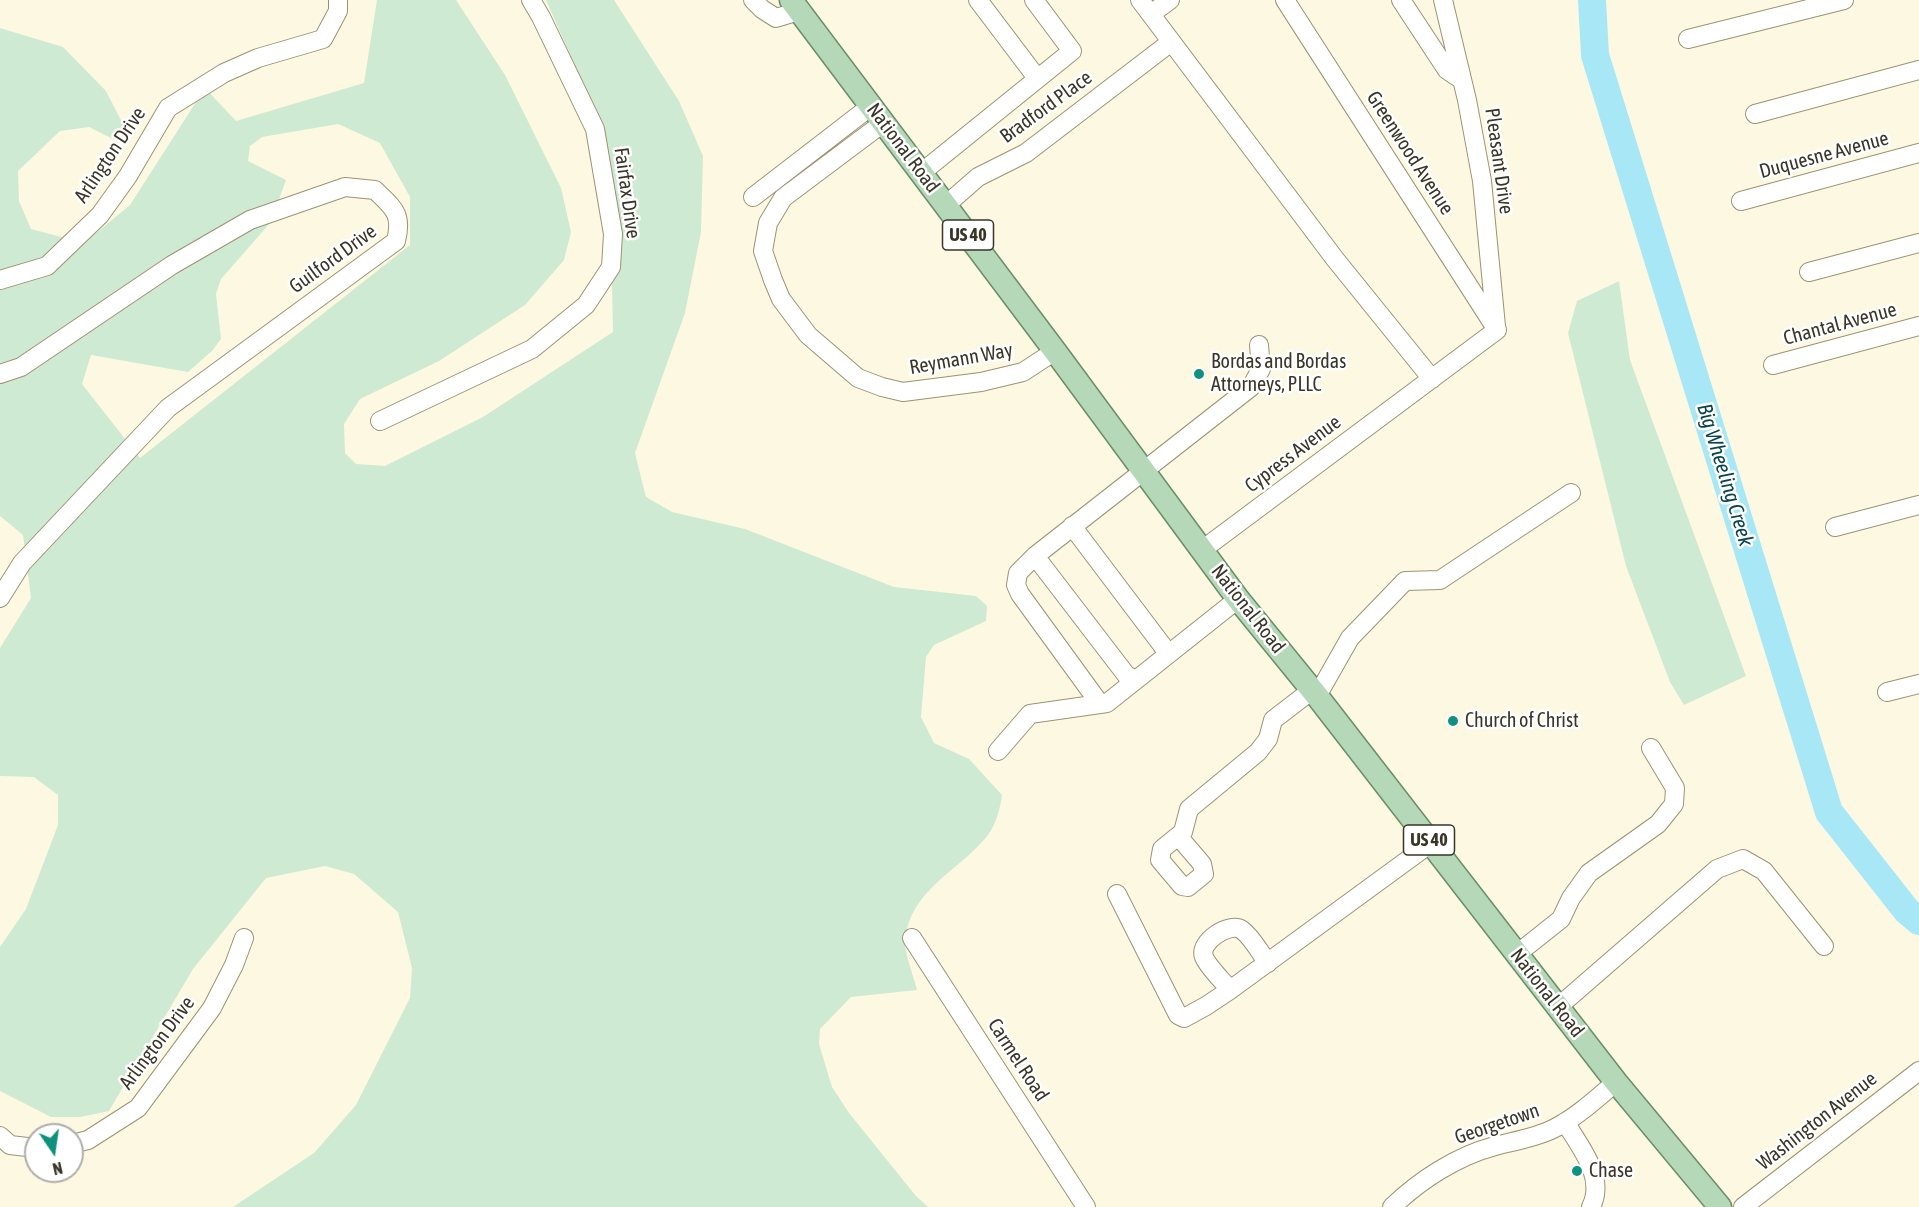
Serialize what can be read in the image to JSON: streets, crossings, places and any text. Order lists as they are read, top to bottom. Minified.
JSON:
{"streets":{"main road":["National Road","US 40"],"street":["Bradford Place","Greenwood Avenue","Arlington Drive","Duquesne Avenue","Pleasant Drive","Fairfax Drive","Guilford Drive","Chantal Avenue","Reymann Way","Cypress Avenue","Carmel Road","Washington Avenue","Georgetown"]},"crossings":[["Bradford Place","National Road"],["National Road","Reymann Way"],["National Road","Cypress Avenue"],["National Road","Georgetown"],["Greenwood Avenue","Pleasant Drive"],["Greenwood Avenue","Cypress Avenue"],["Pleasant Drive","Cypress Avenue"]],"water":["Big Wheeling Creek"],"places":["Bordas and Bordas Attorneys, PLLC","Church of Christ","Chase"],"north":"bottom"}
